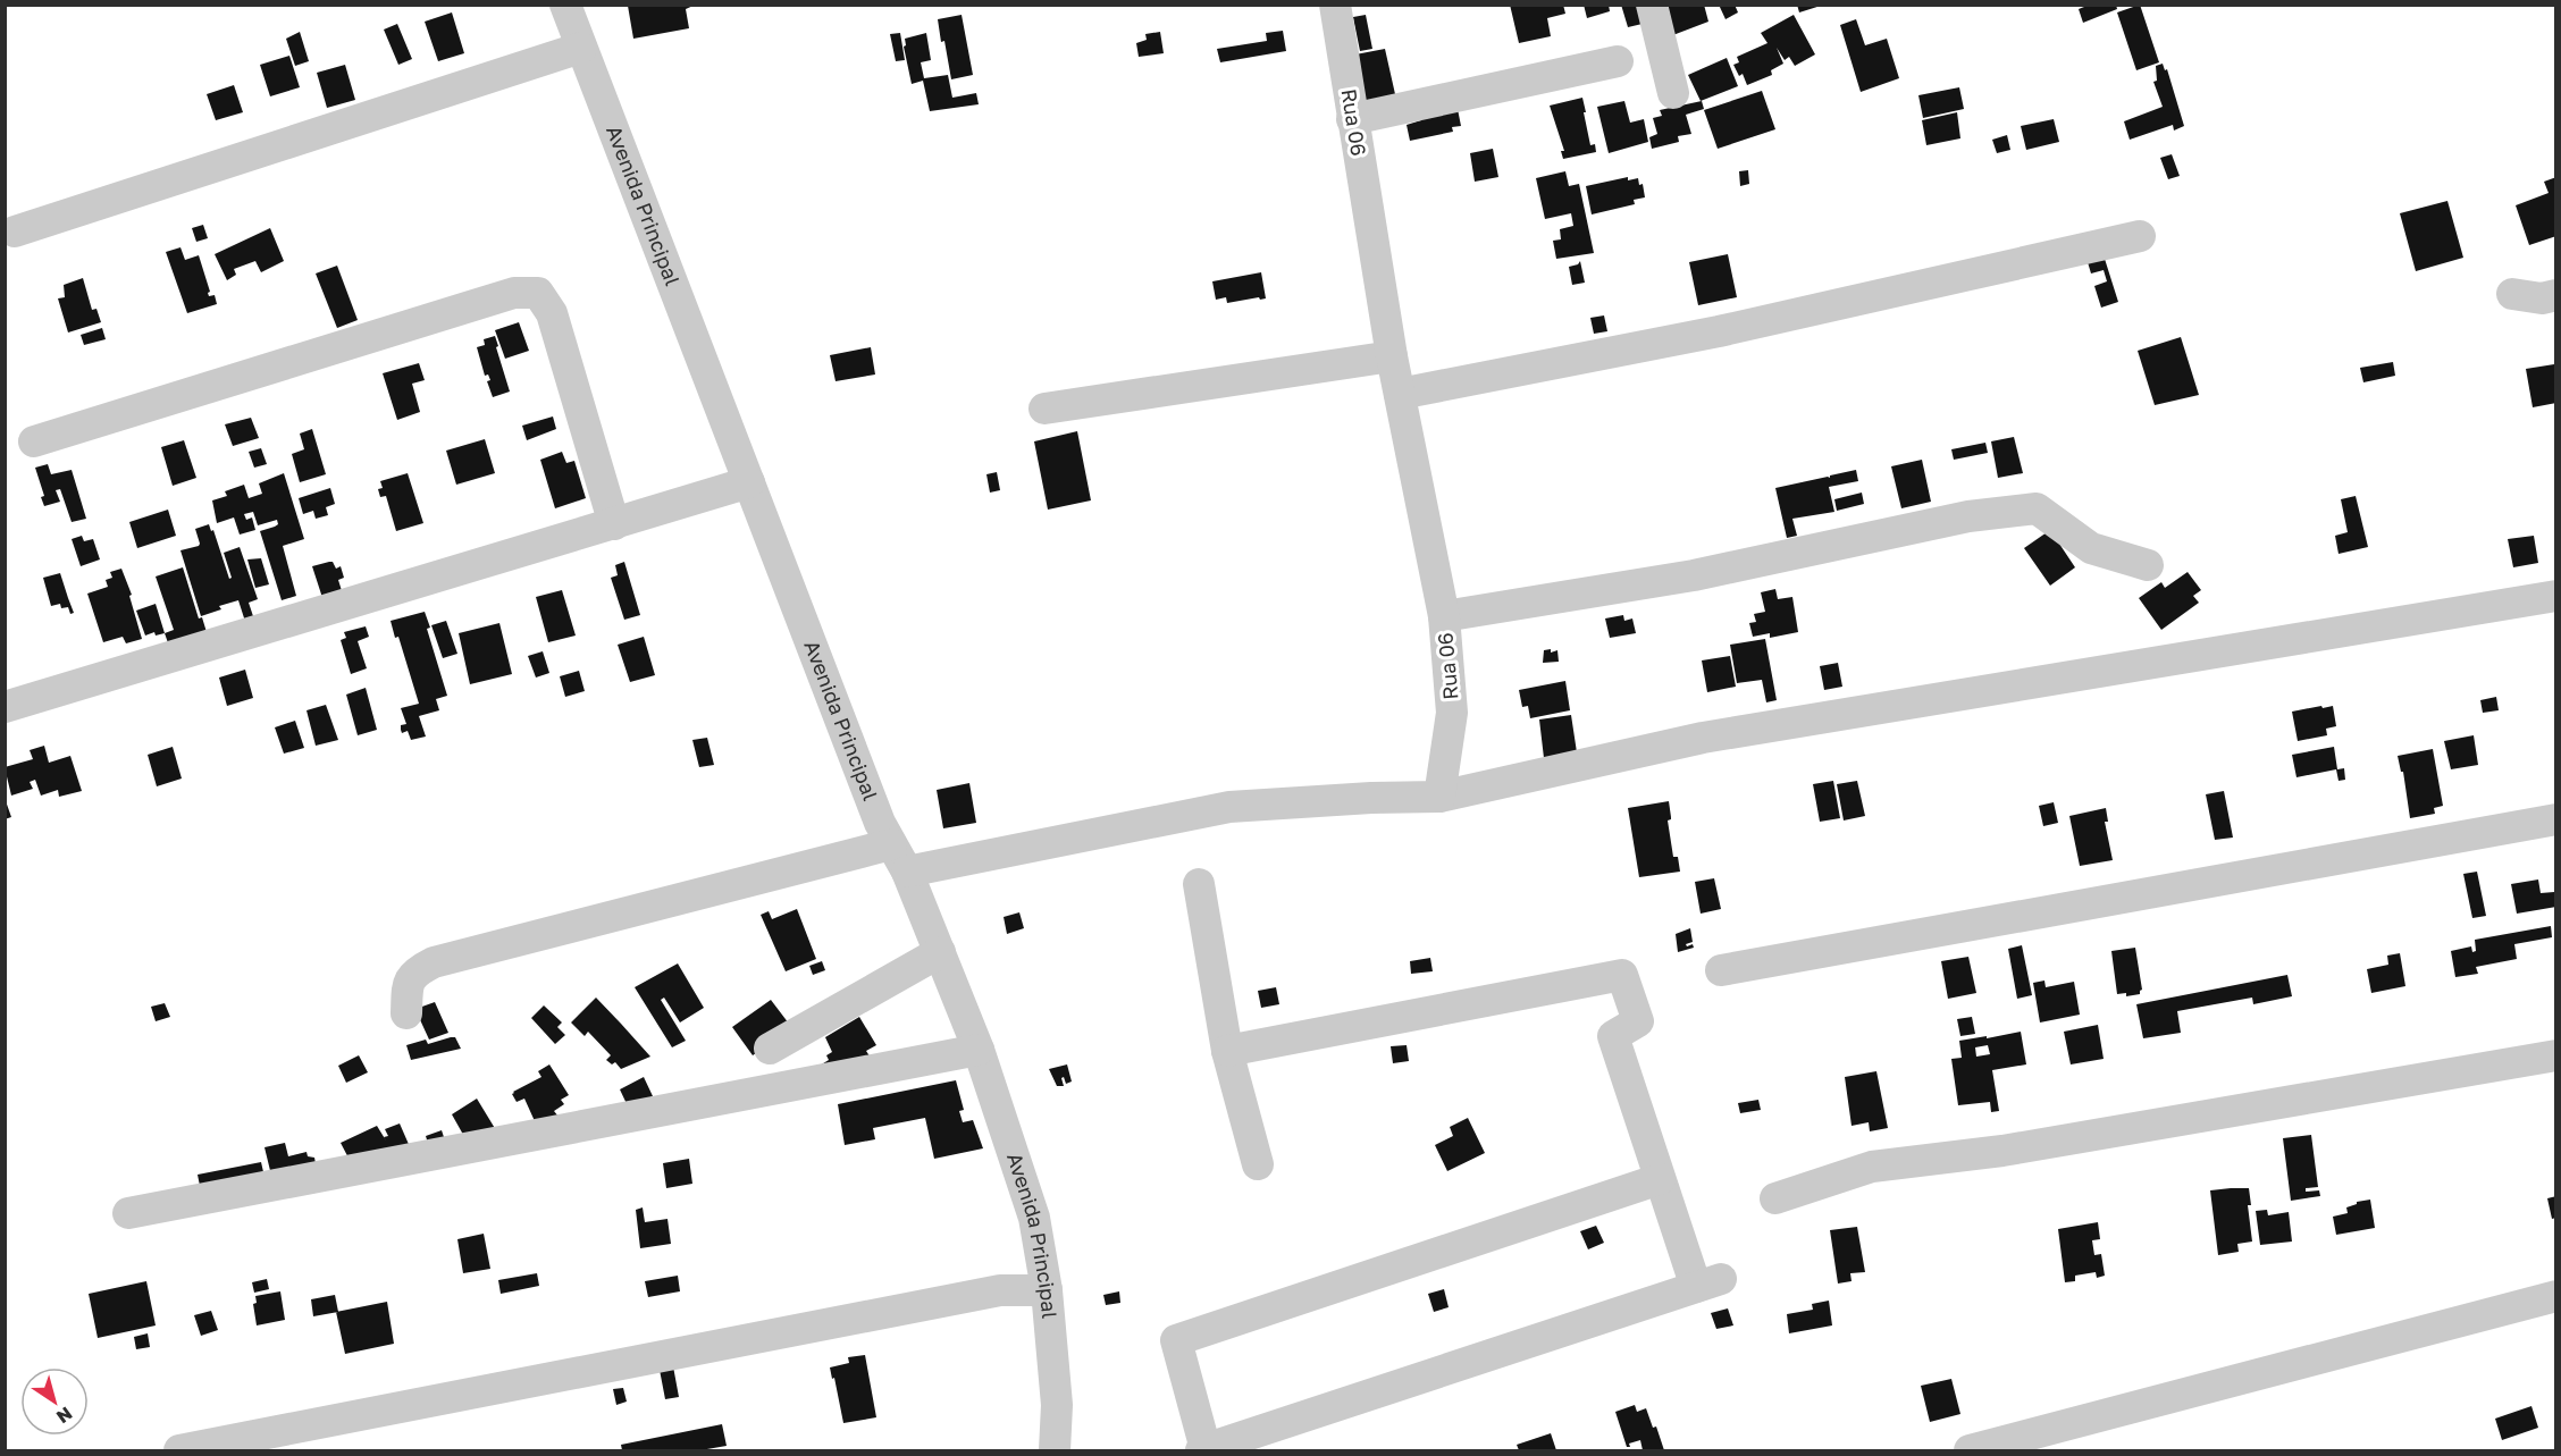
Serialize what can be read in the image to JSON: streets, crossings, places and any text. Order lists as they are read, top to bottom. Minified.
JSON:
{"streets":{"street":["Rua 06","Avenida Principal"]},"north":"bottom right"}
